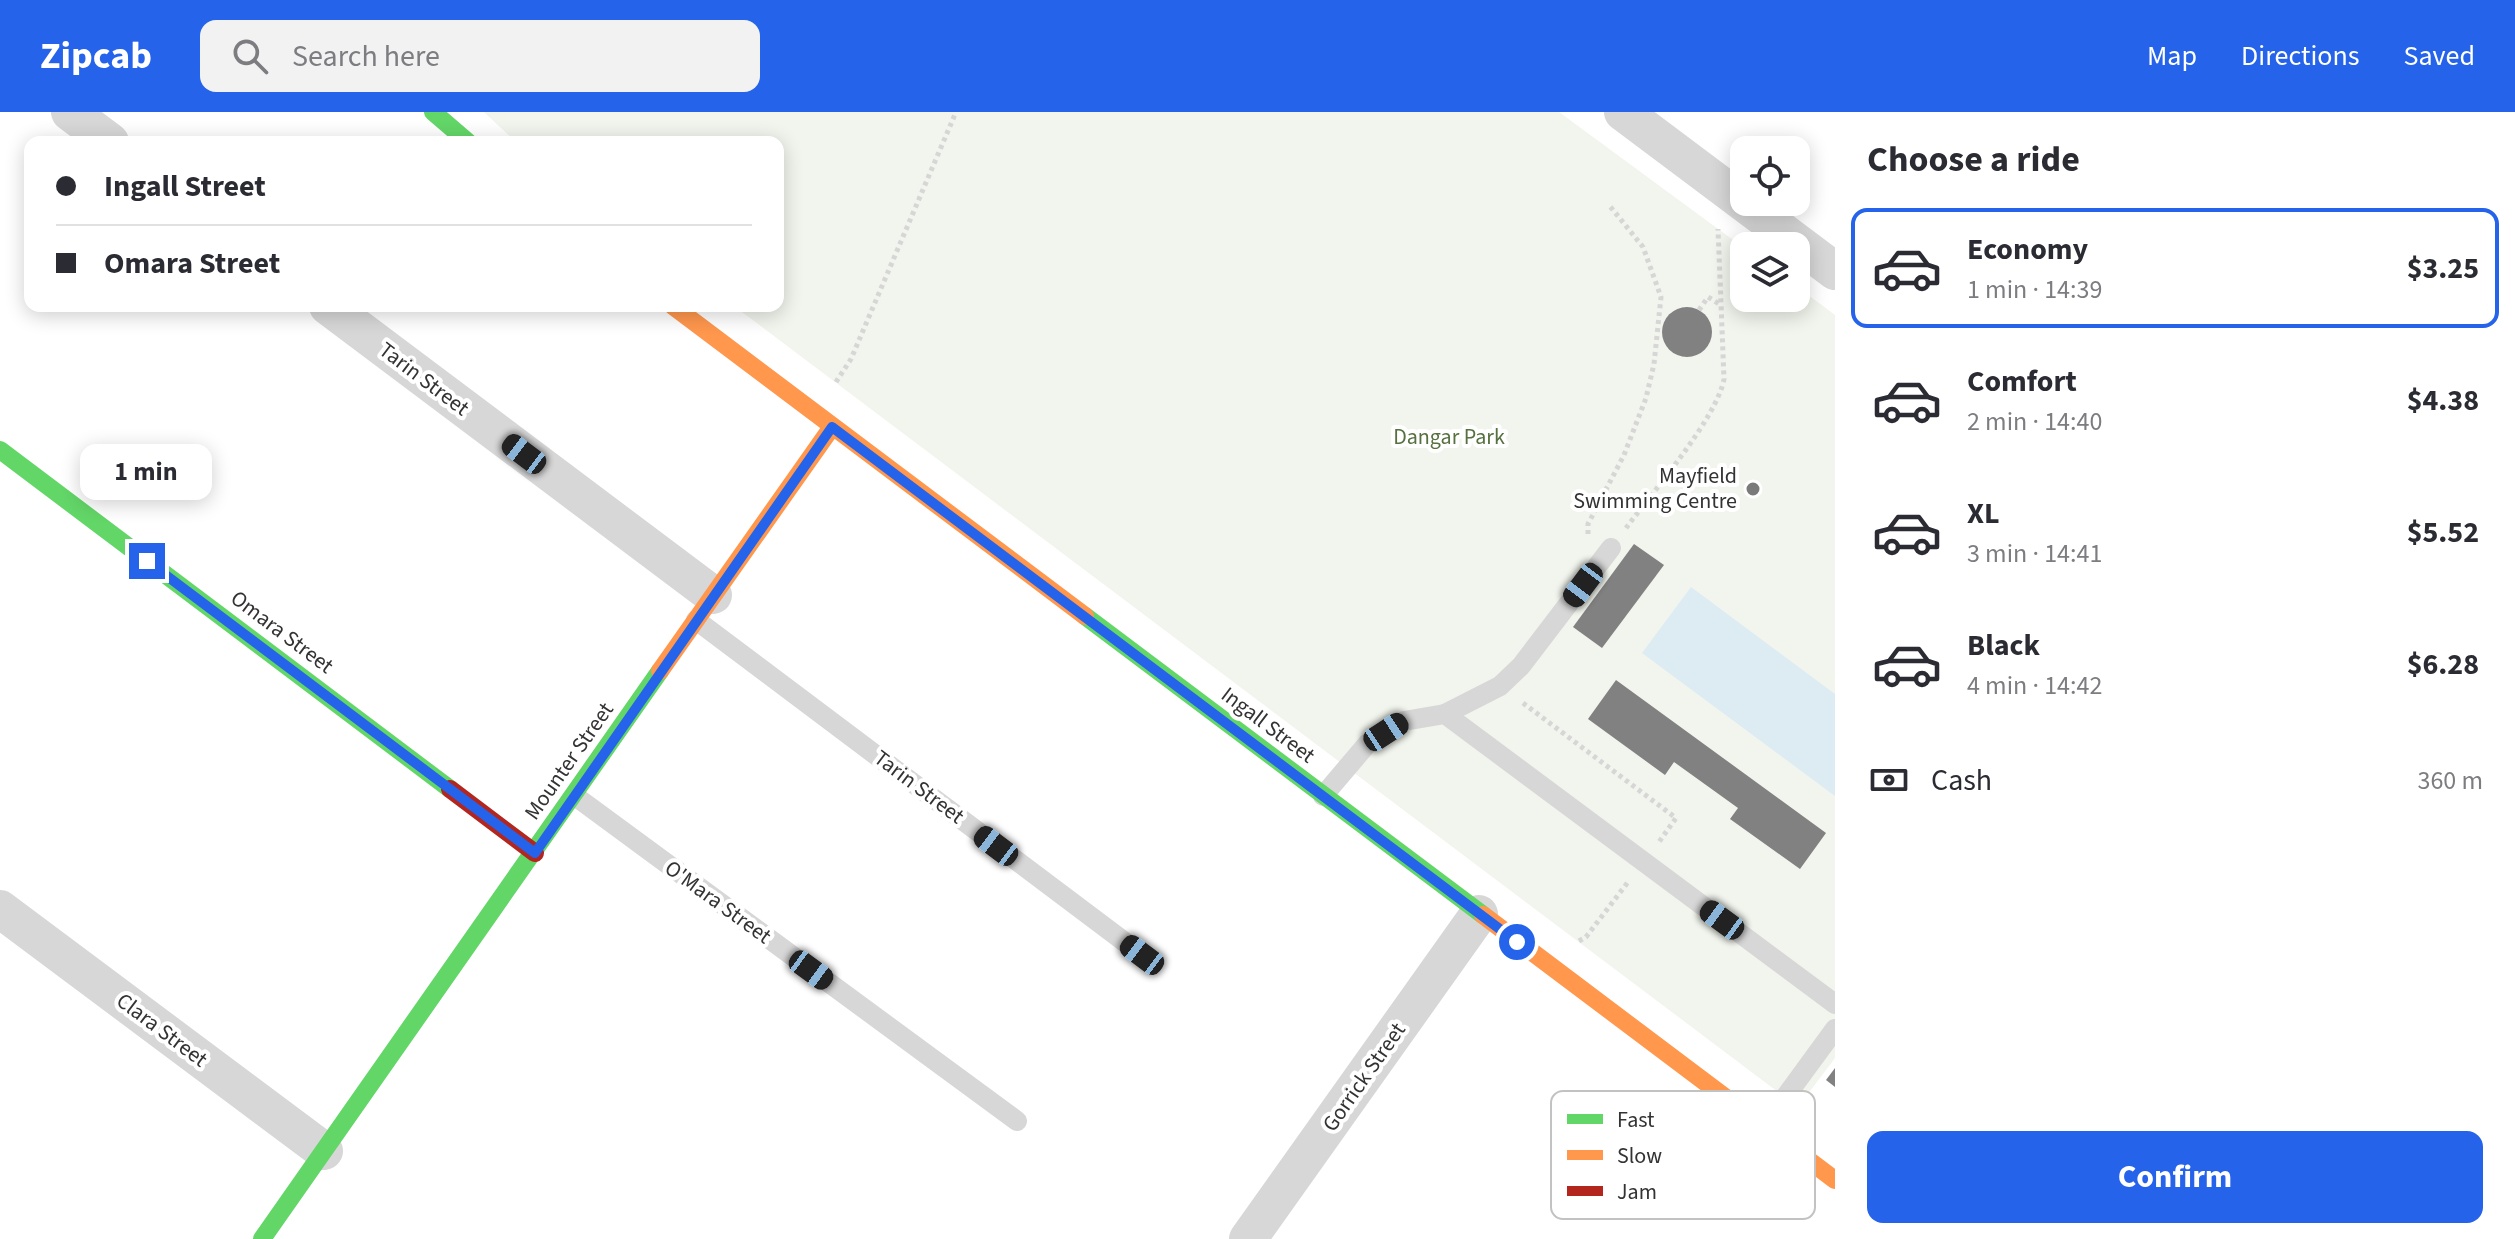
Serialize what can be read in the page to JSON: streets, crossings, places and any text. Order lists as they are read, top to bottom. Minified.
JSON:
{"streets":{"street":["Tarin Street","Omara Street","Ingall Street","Mounter Street","Clara Street","Gorrick Street"],"lane":["O'Mara Street"]},"crossings":[["Tarin Street","Mounter Street"],["Omara Street","Mounter Street"],["Ingall Street","Mounter Street"],["Ingall Street","Gorrick Street"],["Mounter Street","O'Mara Street"],["Mounter Street","Clara Street"]],"parks":["Dangar Park"],"places":["Mayfield Swimming Centre"],"legend":["Fast","Slow","Jam"],"page":{"header":"Zipcab","search":"Search here","nav":["Map","Directions","Saved"],"heading":"Choose a ride","banner":["Ingall Street","Omara Street"],"list":[{"name":"Economy","note":"1 min · 14:39","value":"$3.25"},{"name":"Comfort","note":"2 min · 14:40","value":"$4.38"},{"name":"XL","note":"3 min · 14:41","value":"$5.52"},{"name":"Black","note":"4 min · 14:42","value":"$6.28"}],"bubble":"1 min","pay":["Cash","360 m"],"buttons":"Confirm"}}
